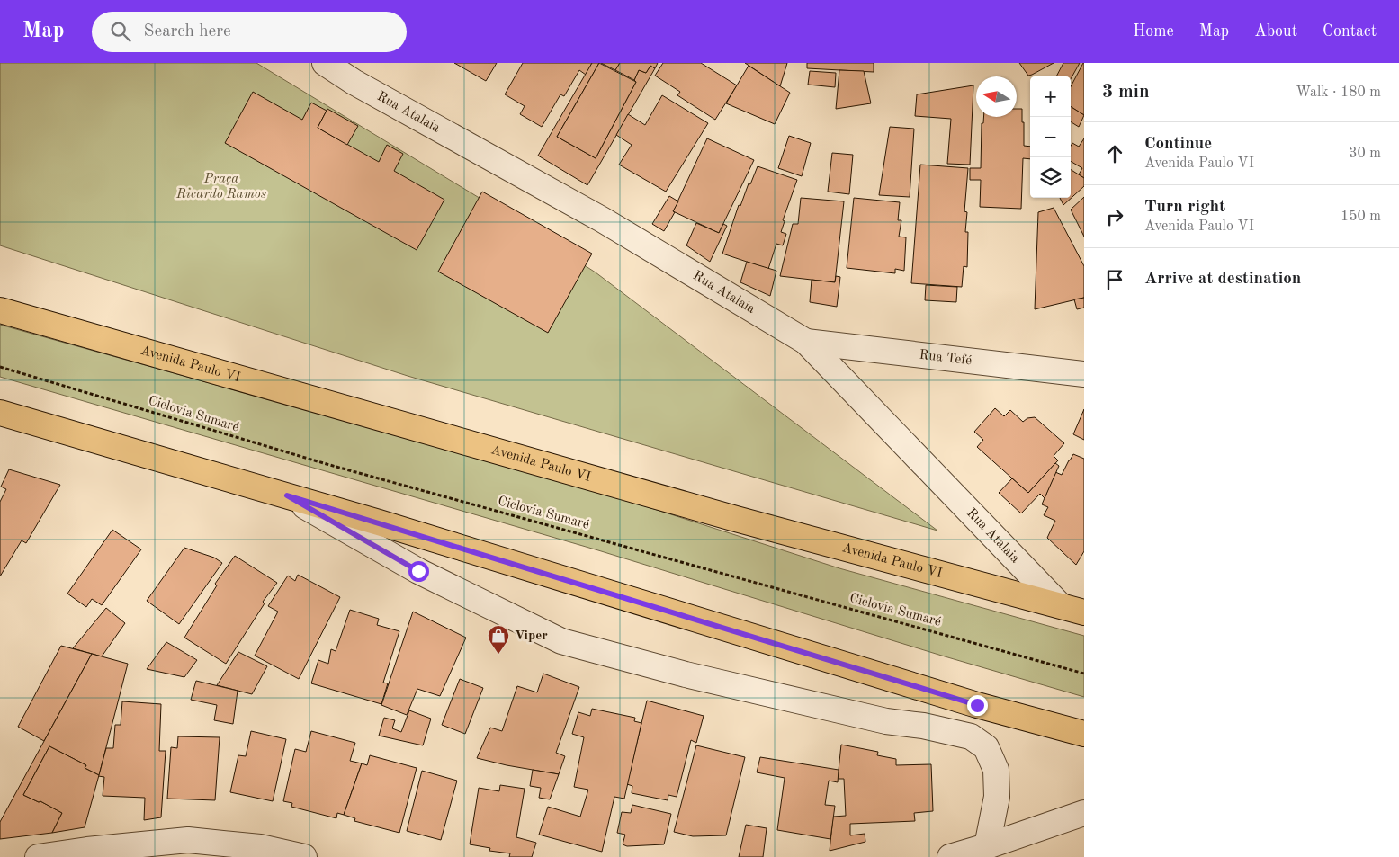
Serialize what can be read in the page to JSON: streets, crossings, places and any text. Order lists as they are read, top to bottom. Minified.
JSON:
{"streets":{"main road":["Avenida Paulo VI"],"street":["Rua Atalaia","Rua Tefé"],"path":["Ciclovia Sumaré"]},"crossings":[["Rua Atalaia","Rua Tefé"],["Rua Atalaia","Avenida Paulo VI"]],"parks":["Praça Ricardo Ramos"],"places":{"shop":["Viper"]},"north":"left","page":{"header":"Map","search":"Search here","nav":["Home","Map","About","Contact"],"heading":["3 min","Walk · 180 m"],"map_buttons":["+","−"],"list":[["Continue","Avenida Paulo VI","30 m"],["Turn right","Avenida Paulo VI","150 m"],"Arrive at destination"]}}
